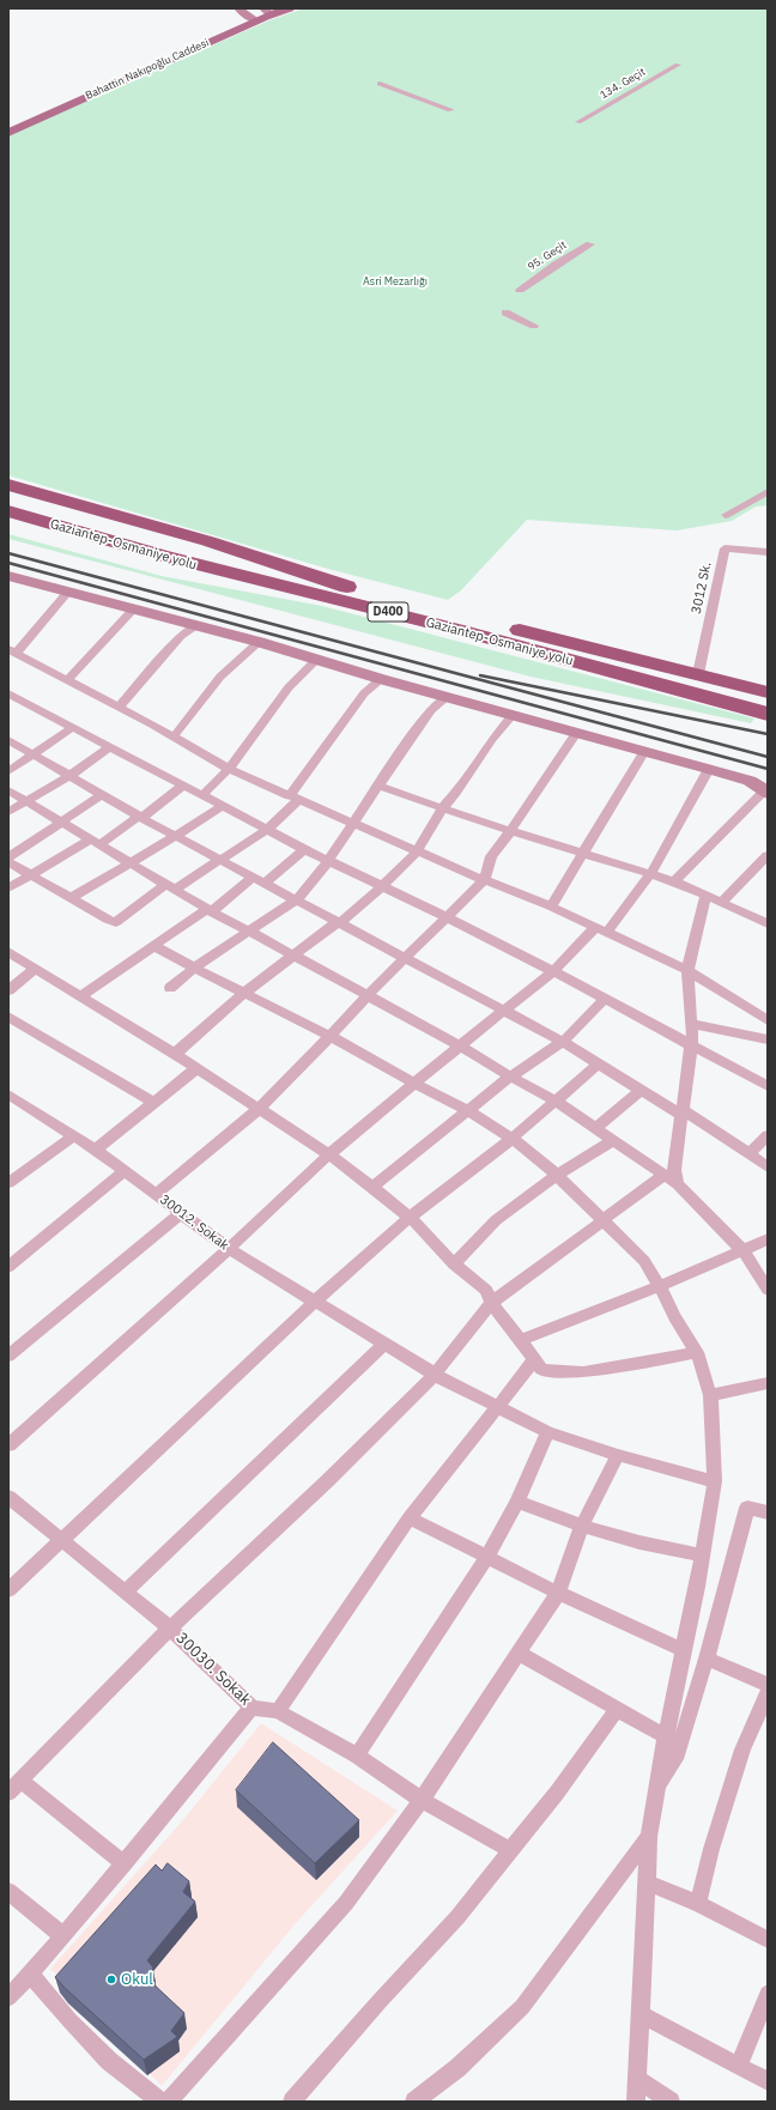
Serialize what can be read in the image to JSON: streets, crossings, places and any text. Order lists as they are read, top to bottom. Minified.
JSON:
{"streets":{"highway":["Gaziantep-Osmaniye yolu","D400"],"main road":["Bahattin Nakıpoğlu Caddesi"],"street":["134. Geçit","95. Geçit","3012 Sk.","30012. Sokak","30030. Sokak"]},"crossings":[["Gaziantep-Osmaniye yolu","3012 Sk."]],"parks":["Asri Mezarlığı"],"places":["Okul"]}
